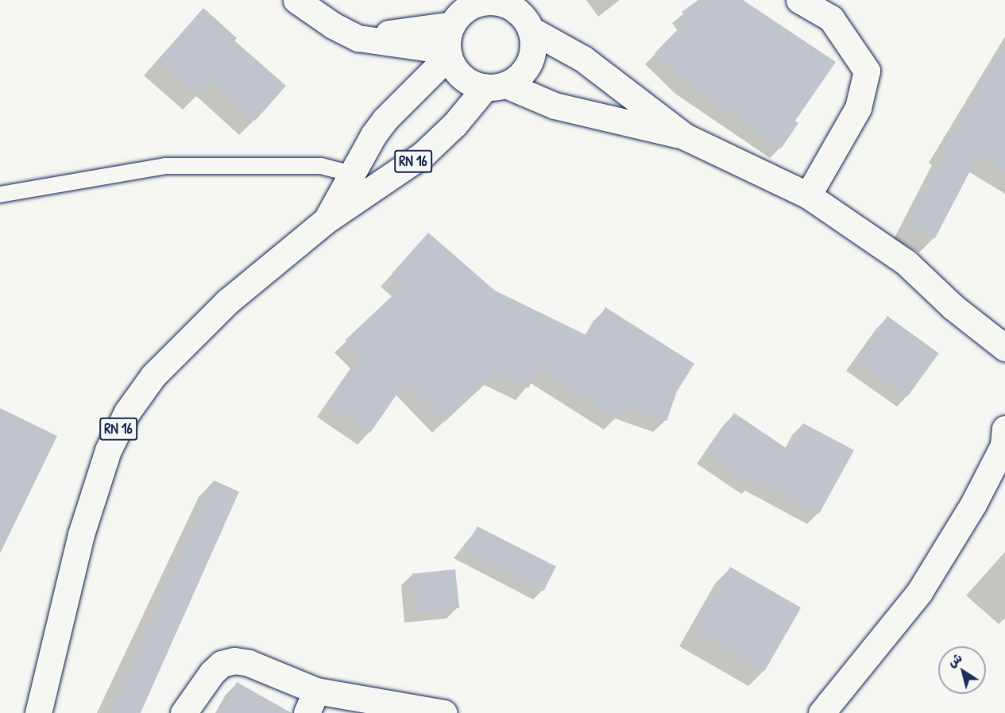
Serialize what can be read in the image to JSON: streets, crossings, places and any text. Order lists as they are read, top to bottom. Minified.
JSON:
{"streets":{"street":["RN 16"]},"north":"top left"}
